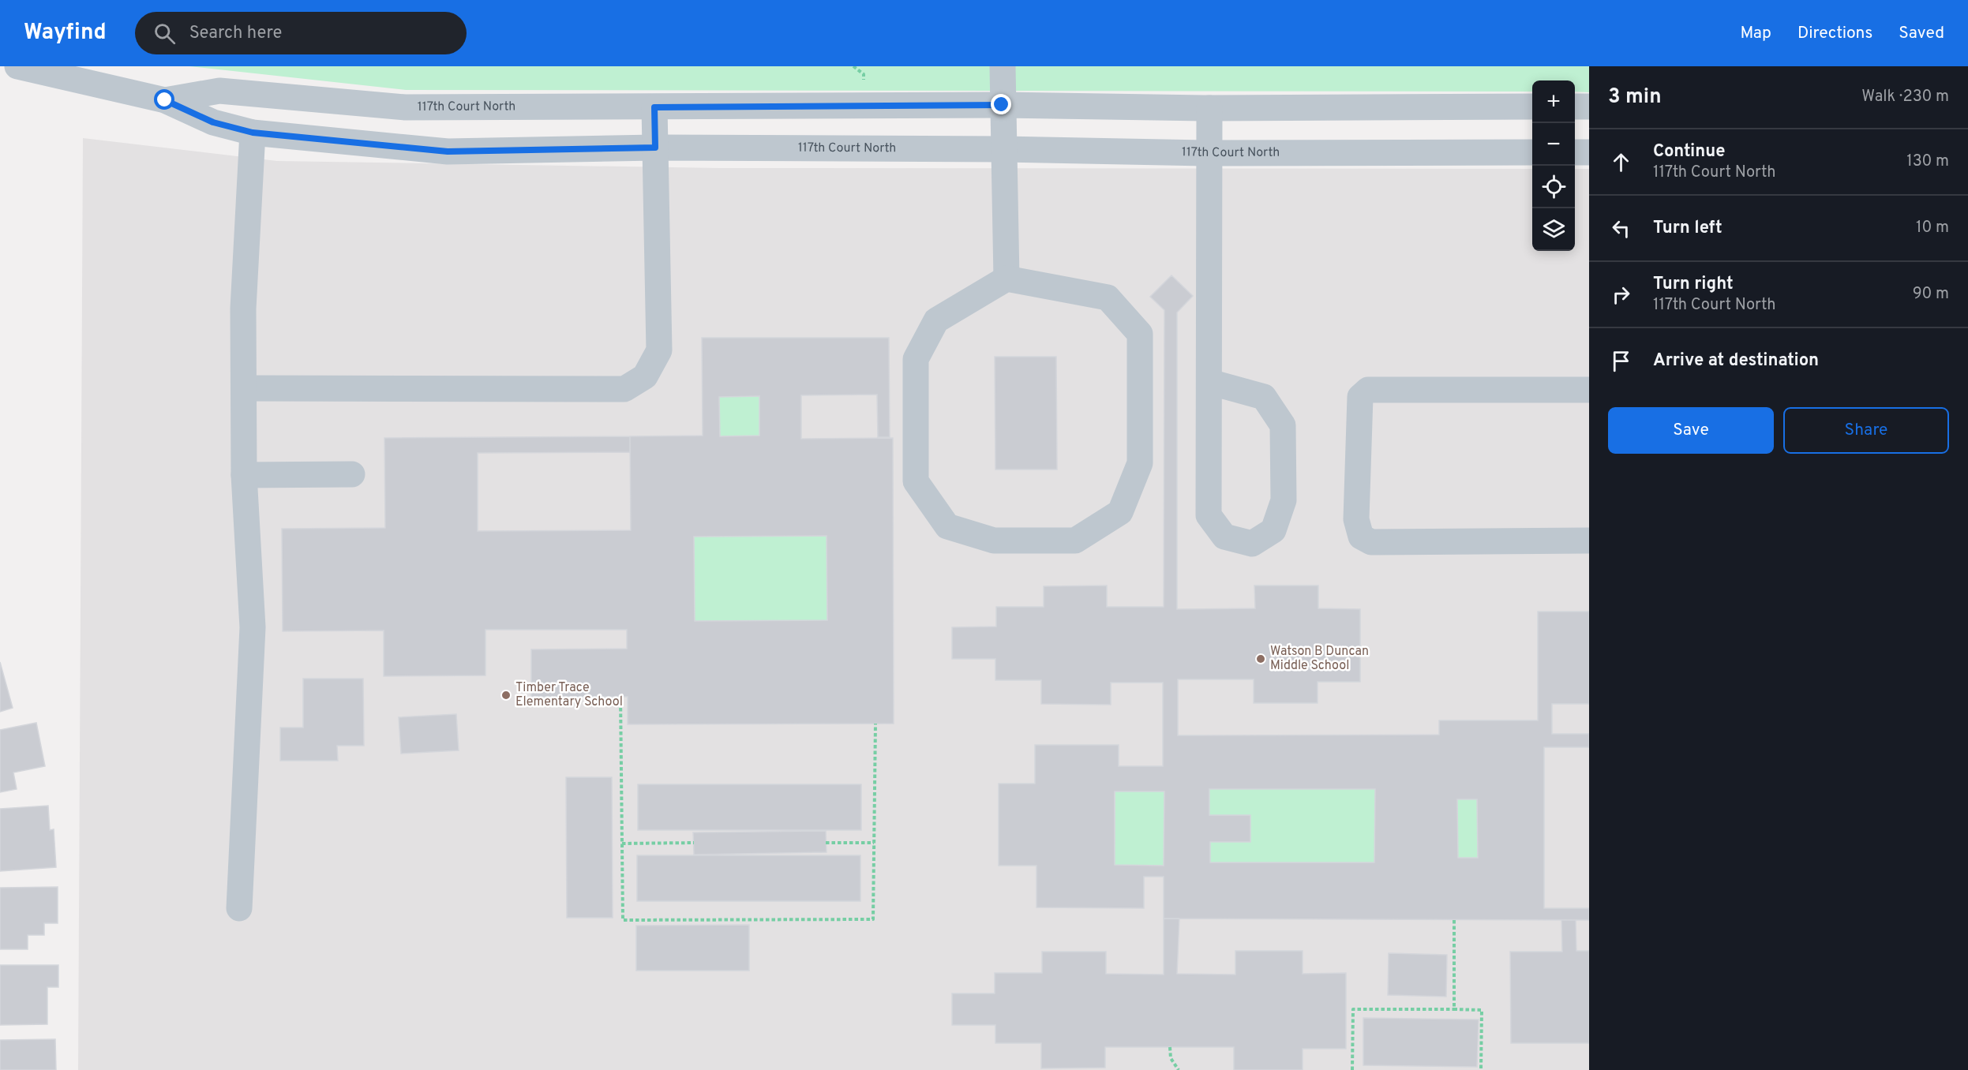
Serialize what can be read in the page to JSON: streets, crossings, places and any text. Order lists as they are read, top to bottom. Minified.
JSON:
{"streets":{"street":["117th Court North"]},"places":["Watson B Duncan Middle School","Timber Trace Elementary School"],"page":{"header":"Wayfind","search":"Search here","nav":["Map","Directions","Saved"],"heading":["3 min","Walk · 230 m"],"map_buttons":["+","−"],"list":[["Continue","117th Court North","130 m"],["Turn left","10 m"],["Turn right","117th Court North","90 m"],"Arrive at destination"],"buttons":["Save","Share"]}}
